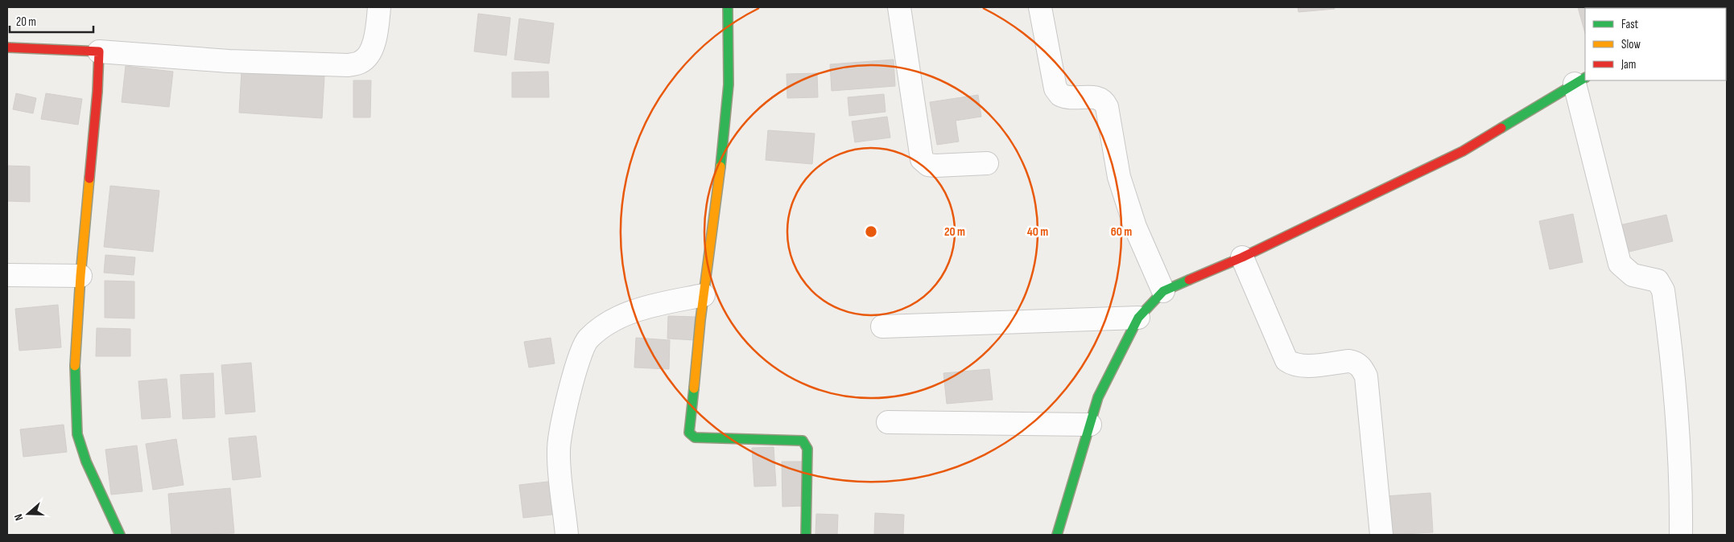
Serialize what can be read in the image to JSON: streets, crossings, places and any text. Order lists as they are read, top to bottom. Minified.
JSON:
{"legend":["Fast","Slow","Jam"],"scale_bar":"20 m","north":"left","rings":["20 m","40 m","60 m"]}
